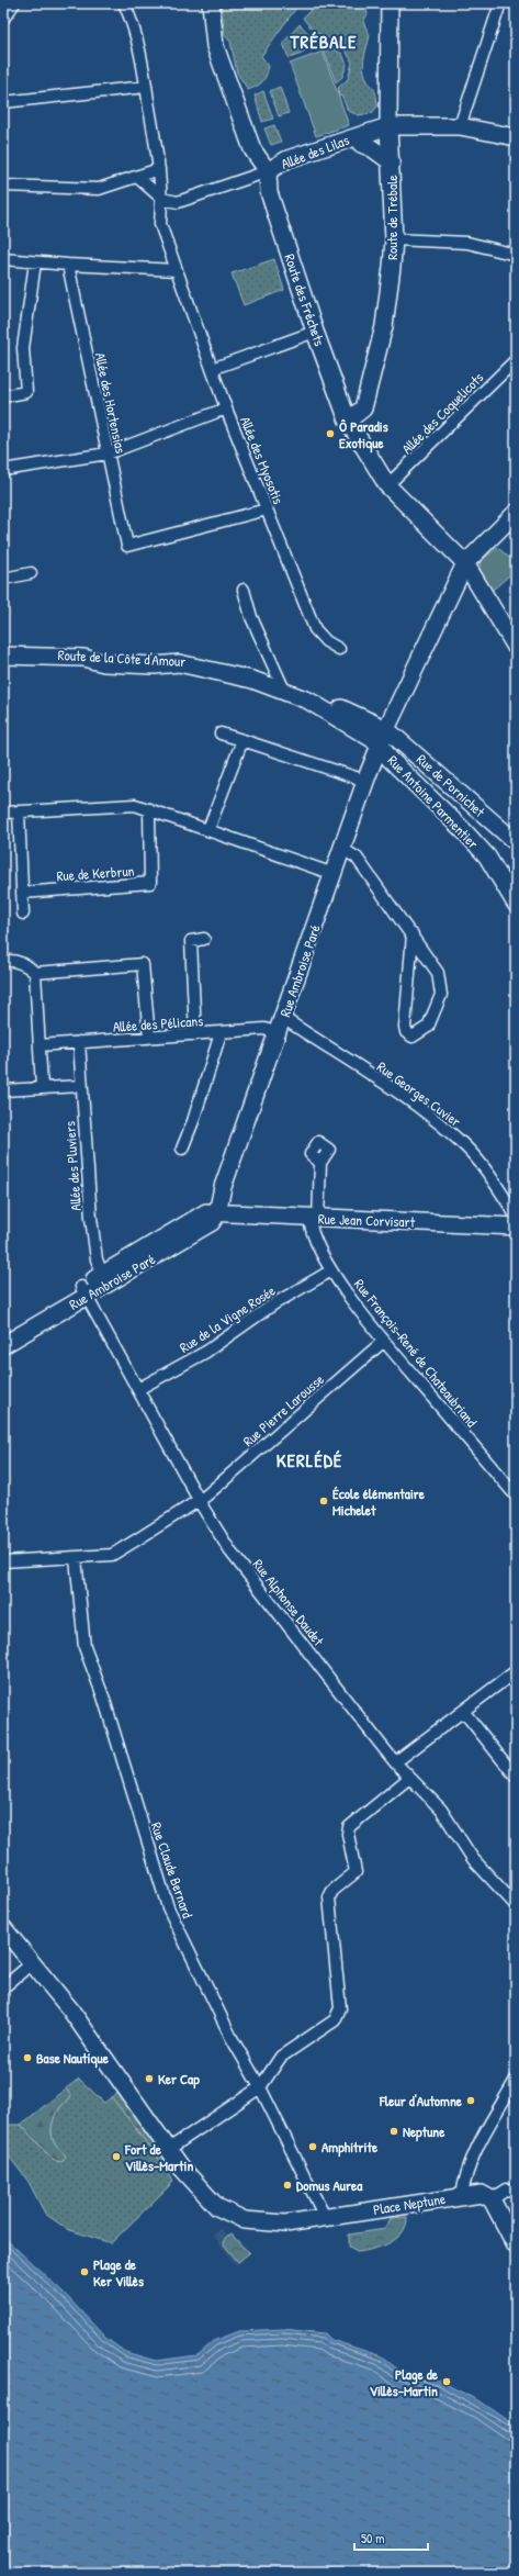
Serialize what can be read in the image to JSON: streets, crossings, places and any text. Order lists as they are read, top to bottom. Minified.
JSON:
{"streets":{"street":["Allée des Lilas","Route de Trébale","Route des Fréchets","Allée des Hortensias","Allée des Coquelicots","Allée des Myosotis","Route de la Côte d'Amour","Rue de Pornichet","Rue Antoine Parmentier","Rue de Kerbrun","Rue Ambroise Paré","Allée des Pélicans","Rue Georges Cuvier","Allée des Pluviers","Rue Jean Corvisart","Rue de la Vigne Rosée","Rue François-René de Chateaubriand","Rue Pierre Larousse","Rue Alphonse Daudet","Rue Claude Bernard","Place Neptune"]},"crossings":[["Allée des Lilas","Route de Trébale"],["Allée des Lilas","Route des Fréchets"],["Route de Trébale","Route des Fréchets"],["Route des Fréchets","Allée des Coquelicots"],["Route des Fréchets","Rue Ambroise Paré"],["Allée des Hortensias","Allée des Myosotis"],["Route de la Côte d'Amour","Rue de Pornichet"],["Route de la Côte d'Amour","Rue Antoine Parmentier"],["Route de la Côte d'Amour","Rue Ambroise Paré"],["Rue de Pornichet","Rue Antoine Parmentier"],["Rue de Pornichet","Rue Ambroise Paré"],["Rue Antoine Parmentier","Rue Ambroise Paré"],["Rue Ambroise Paré","Allée des Pélicans"],["Rue Ambroise Paré","Rue Georges Cuvier"],["Rue Ambroise Paré","Allée des Pluviers"],["Rue Ambroise Paré","Rue Jean Corvisart"],["Rue Ambroise Paré","Rue Alphonse Daudet"],["Allée des Pélicans","Rue Georges Cuvier"],["Allée des Pélicans","Allée des Pluviers"],["Rue Jean Corvisart","Rue François-René de Chateaubriand"],["Rue de la Vigne Rosée","Rue François-René de Chateaubriand"],["Rue de la Vigne Rosée","Rue Alphonse Daudet"],["Rue François-René de Chateaubriand","Rue Pierre Larousse"],["Rue Pierre Larousse","Rue Alphonse Daudet"],["Rue Pierre Larousse","Rue Claude Bernard"],["Rue Claude Bernard","Place Neptune"]],"districts":["TRÉBALE","KERLÉDÉ"],"places":["Ô Paradis Exotique","École élémentaire Michelet","Base Nautique","Ker Cap","Fleur d'Automne","Neptune","Amphitrite","Fort de Villès-Martin","Domus Aurea","Plage de Ker Villès","Plage de Villès-Martin"],"scale_bar":"50 m"}
